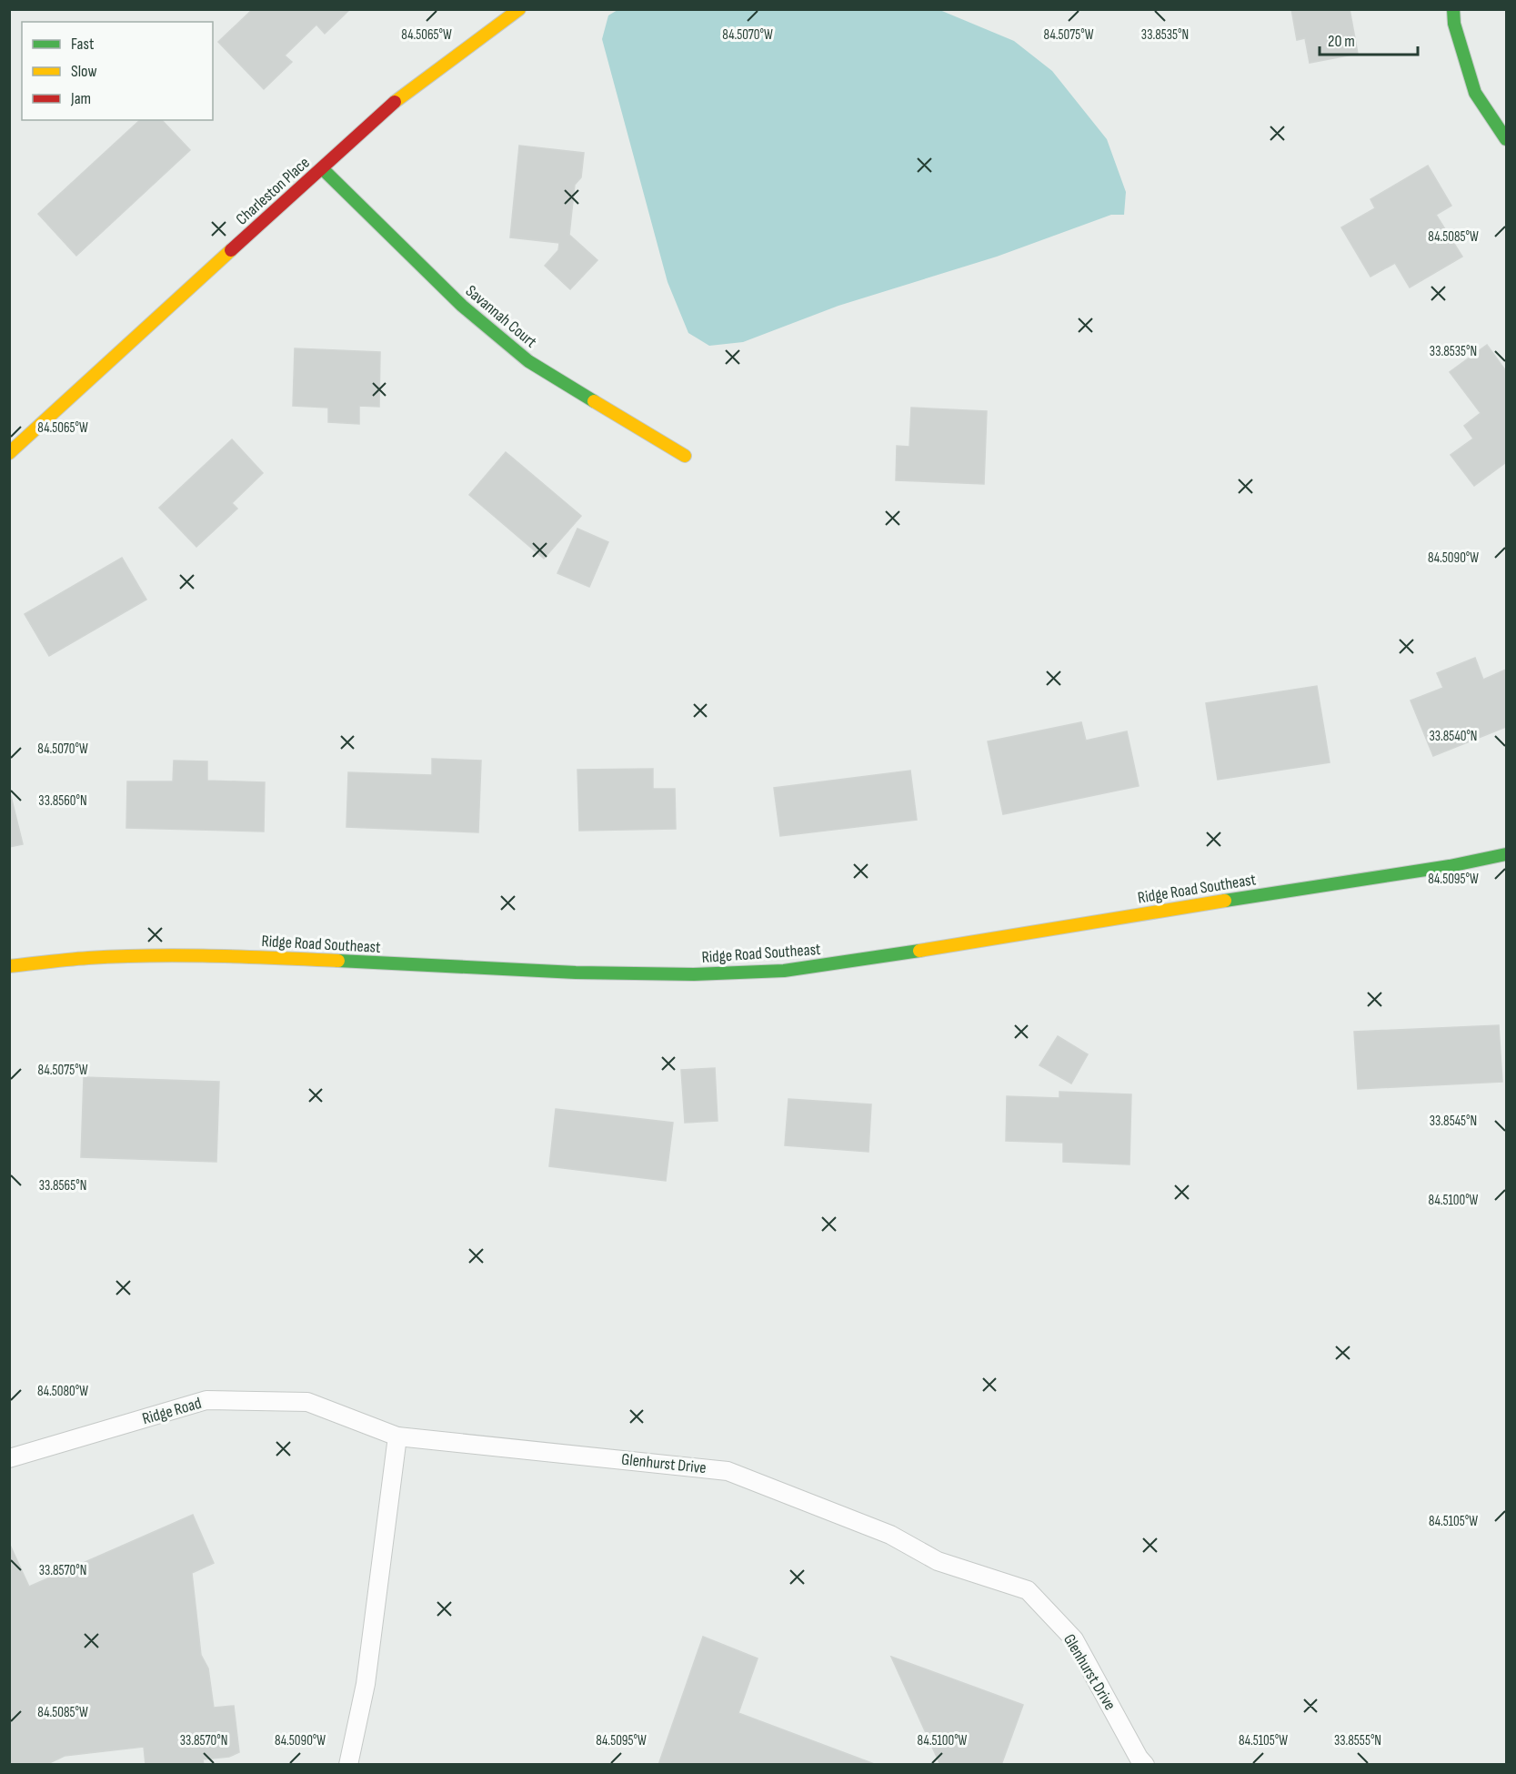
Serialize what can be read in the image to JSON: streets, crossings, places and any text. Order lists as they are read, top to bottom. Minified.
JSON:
{"streets":{"street":["Charleston Place","Savannah Court","Ridge Road Southeast"],"lane":["Ridge Road","Glenhurst Drive"]},"crossings":[["Charleston Place","Savannah Court"],["Ridge Road","Glenhurst Drive"]],"legend":["Fast","Slow","Jam"],"scale_bar":"20 m","coordinates":["84.5065°W","84.5070°W","84.5075°W","33.8535°N","84.5085°W","84.5090°W","33.8540°N","33.8560°N","84.5095°W","33.8545°N","33.8565°N","84.5100°W","84.5080°W","84.5105°W","33.8570°N","33.8555°N"]}
